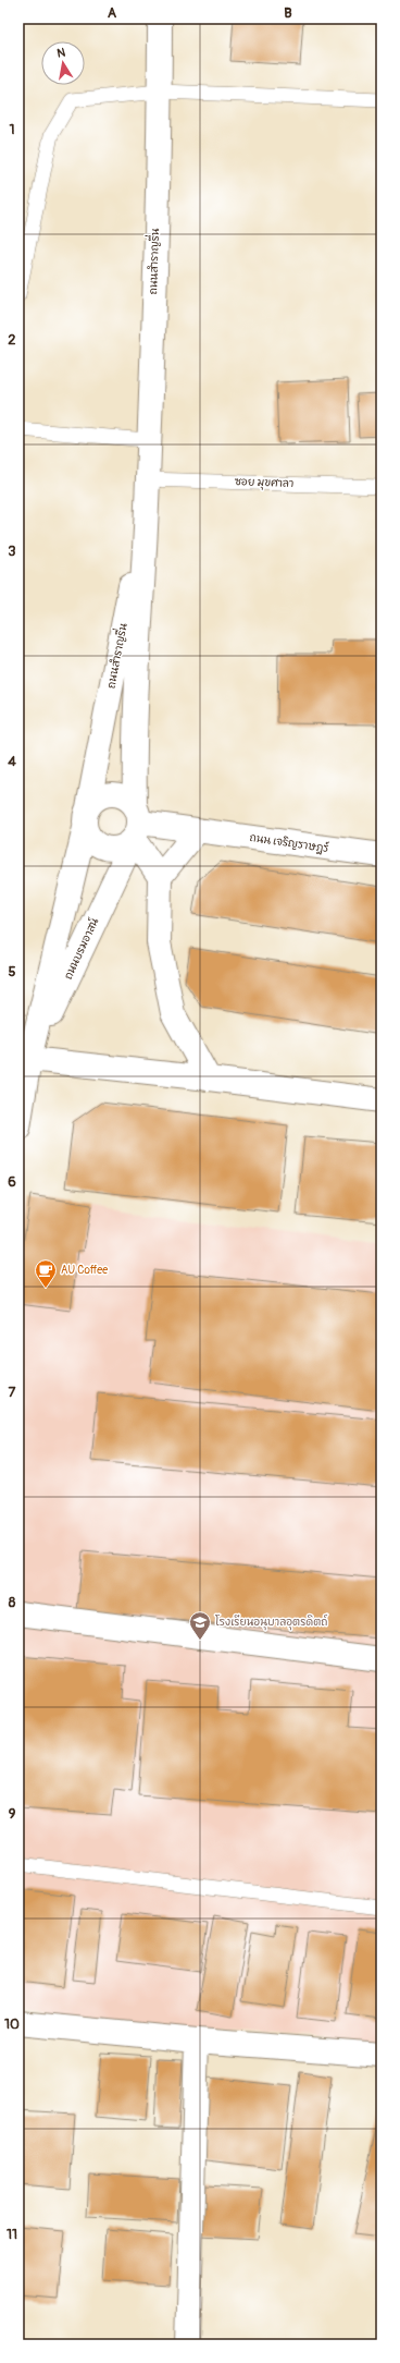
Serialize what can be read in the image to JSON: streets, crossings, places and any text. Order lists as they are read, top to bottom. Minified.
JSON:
{"streets":{"street":["ถนนสำราญรื่น","ถนน เจริญราษฎร์","ถนนบรมอาสน์"],"lane":["ซอย มุขศาลา"]},"crossings":[["ถนนสำราญรื่น","ซอย มุขศาลา"],["ถนนสำราญรื่น","ถนน เจริญราษฎร์"],["ถนนสำราญรื่น","ถนนบรมอาสน์"],["ถนน เจริญราษฎร์","ถนนบรมอาสน์"]],"places":{"cafe":["AU Coffee"],"school or university":["โรงเรียนอนุบาลอุตรดิตถ์"]},"north":"top","grid":{"columns":["A","B"],"rows":["1","2","3","4","5","6","7","8","9","10","11"]}}
